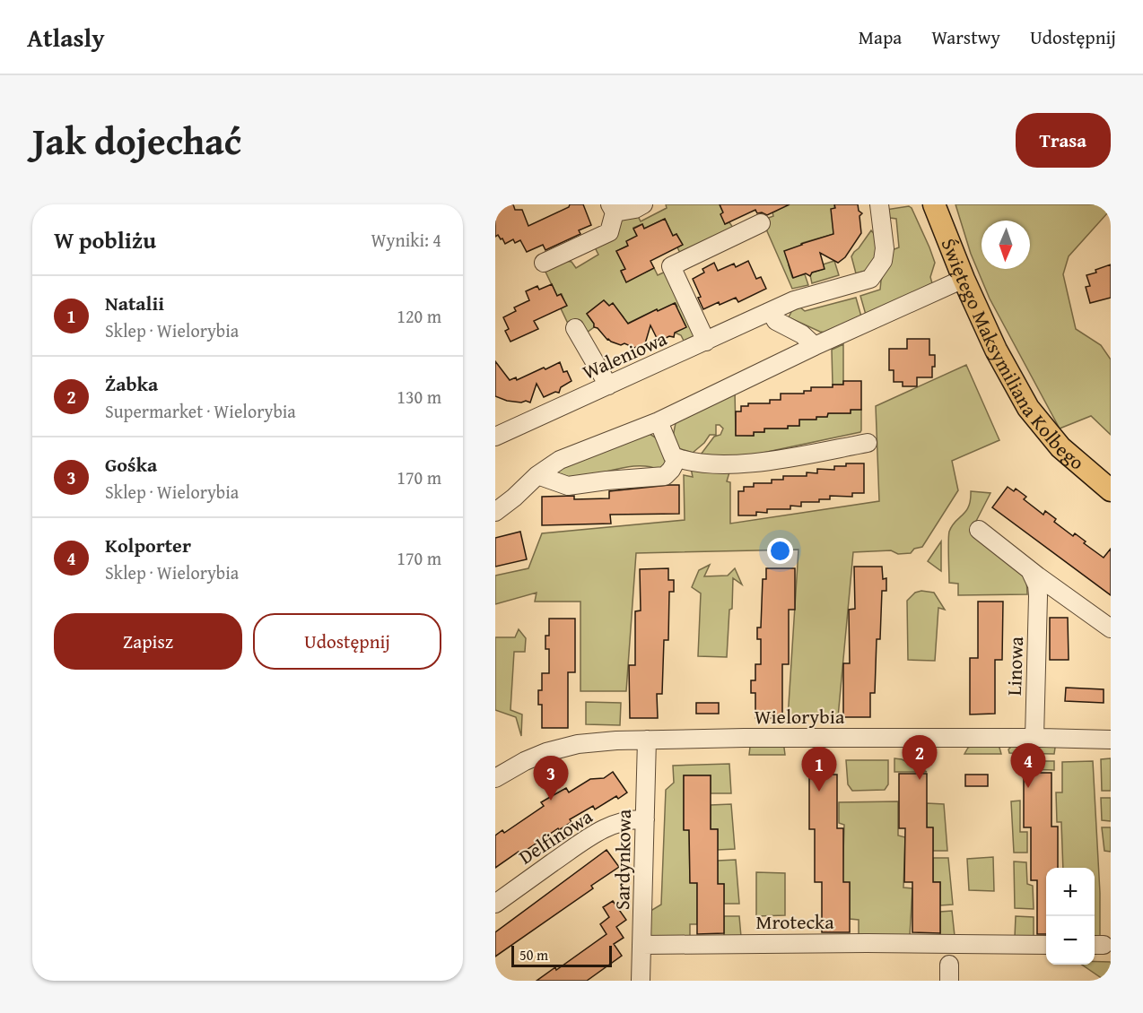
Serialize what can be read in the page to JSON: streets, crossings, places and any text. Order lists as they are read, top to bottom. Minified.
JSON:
{"streets":{"main road":["Świętego Maksymiliana Kolbego"],"street":["Waleniowa","Linowa","Wielorybia","Delfinowa","Sardynkowa","Mrotecka"]},"crossings":[["Linowa","Wielorybia"],["Wielorybia","Sardynkowa"],["Delfinowa","Sardynkowa"],["Sardynkowa","Mrotecka"]],"scale_bar":"50 m","north":"bottom","page":{"header":"Atlasly","nav":["Mapa","Warstwy","Udostępnij"],"title":"Jak dojechać","buttons":["Trasa",["Zapisz","Udostępnij"]],"heading":["W pobliżu","Wyniki: 4"],"list":[{"mark":"1","name":"Natalii","note":"Sklep · Wielorybia","value":"120 m"},{"mark":"2","name":"Żabka","note":"Supermarket · Wielorybia","value":"130 m"},{"mark":"3","name":"Gośka","note":"Sklep · Wielorybia","value":"170 m"},{"mark":"4","name":"Kolporter","note":"Sklep · Wielorybia","value":"170 m"}],"pins":["2","4","1","3"],"map_buttons":["+","−"],"scale":"50 m"}}
